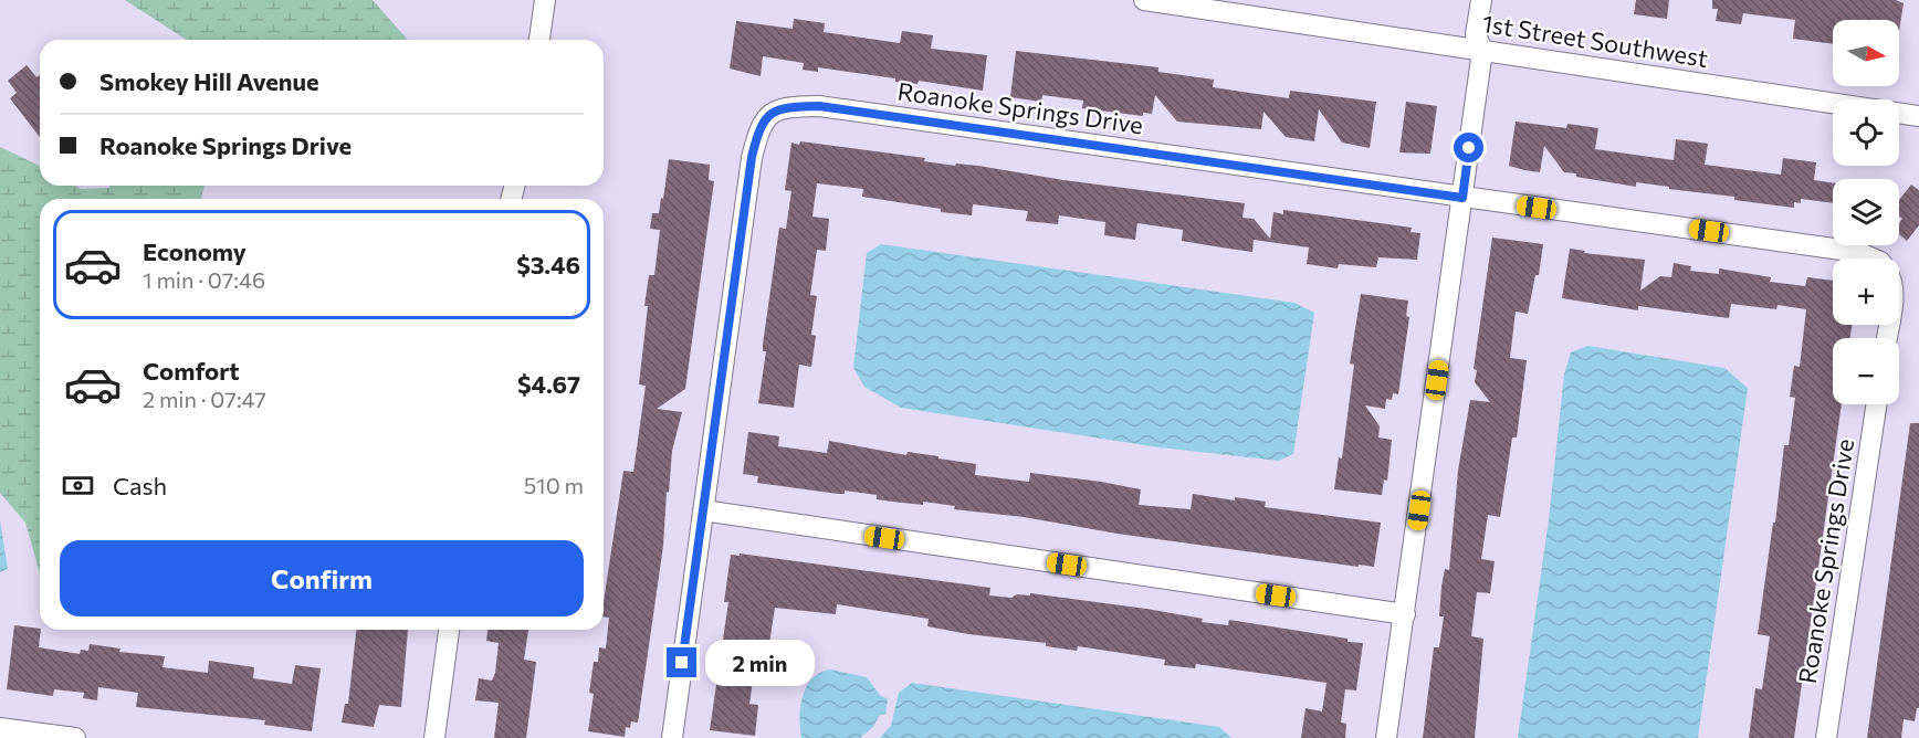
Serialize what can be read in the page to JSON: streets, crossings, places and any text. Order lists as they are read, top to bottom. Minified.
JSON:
{"streets":{"street":["1st Street Southwest","Roanoke Springs Drive"]},"north":"right","page":{"map_buttons":["+","−"],"banner":["Smokey Hill Avenue","Roanoke Springs Drive"],"list":[{"name":"Economy","note":"1 min · 07:46","value":"$3.46"},{"name":"Comfort","note":"2 min · 07:47","value":"$4.67"}],"pay":["Cash","510 m"],"buttons":"Confirm","bubble":"2 min"}}
